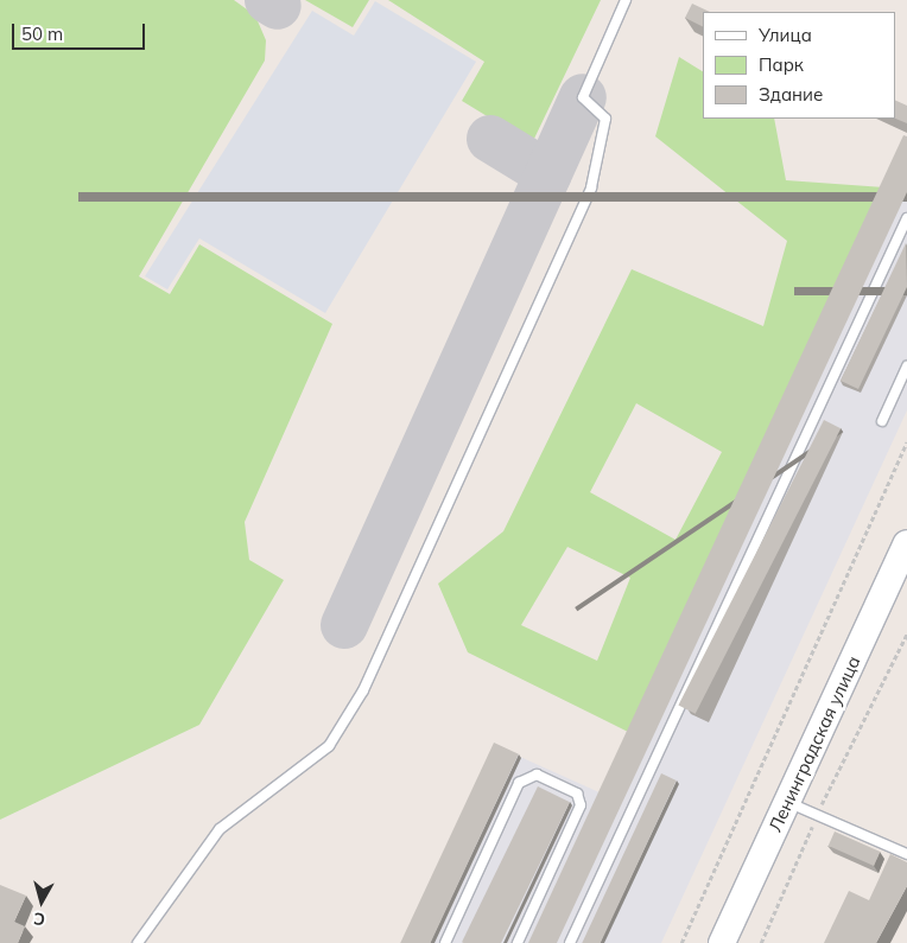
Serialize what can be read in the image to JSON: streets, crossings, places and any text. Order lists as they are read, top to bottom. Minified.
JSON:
{"streets":{"main road":["Ленинградская улица"]},"legend":["Улица","Парк","Здание"],"scale_bar":"50 m","north":"bottom"}
